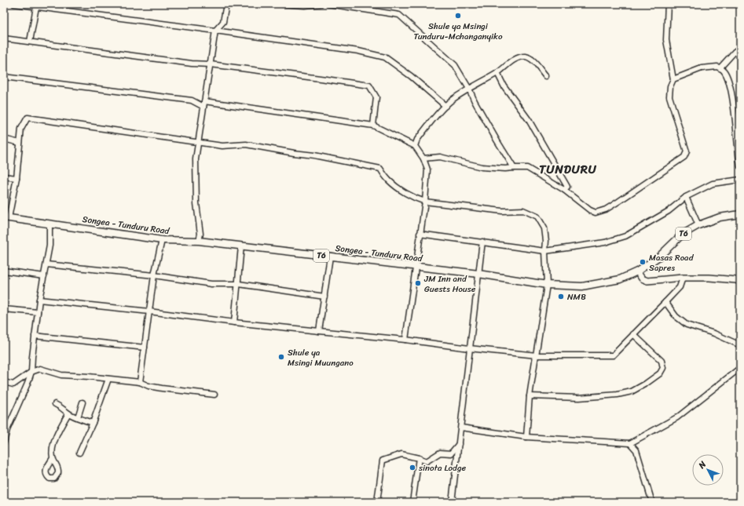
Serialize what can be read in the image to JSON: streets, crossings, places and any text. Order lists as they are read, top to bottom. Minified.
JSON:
{"streets":{"highway":["Songea - Tunduru Road","T6"]},"crossings":[["Songea - Tunduru Road","T6"]],"districts":["TUNDURU"],"places":["Shule ya Msingi Tunduru-Mchanganyiko","Masas Road Sapres","JM Inn and Guests House","NMB","Shule ya Msingi Muungano","sinota Lodge"],"north":"top left"}
